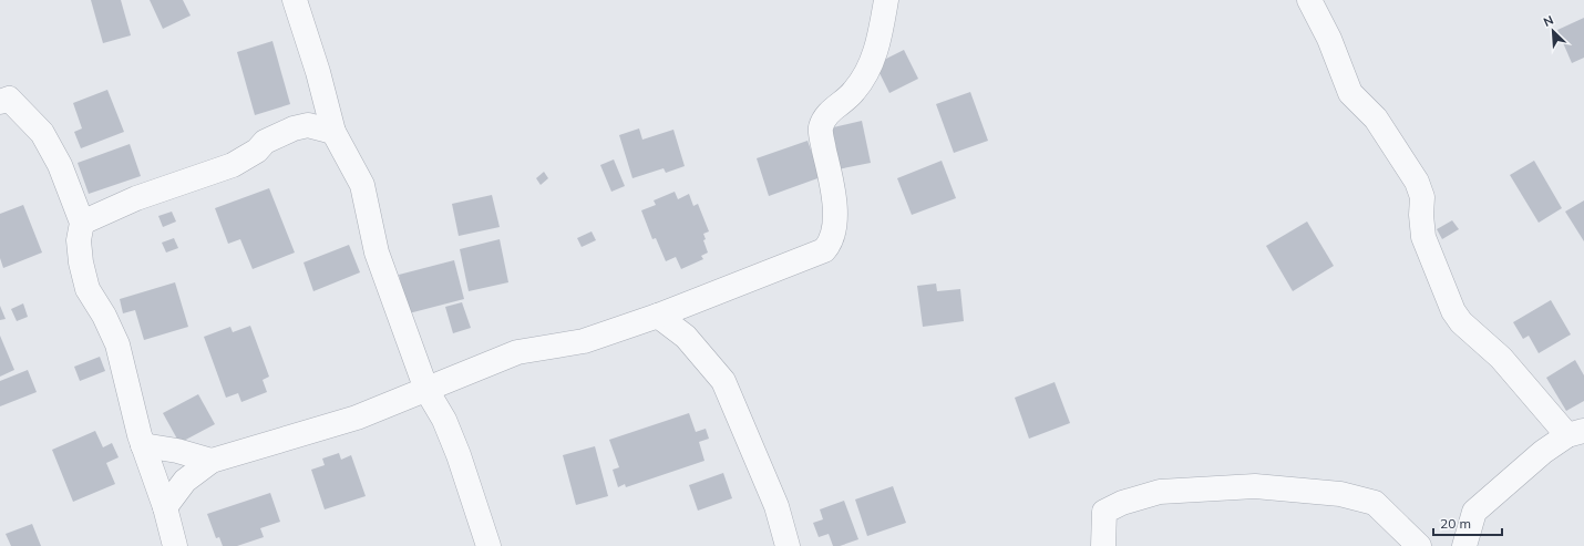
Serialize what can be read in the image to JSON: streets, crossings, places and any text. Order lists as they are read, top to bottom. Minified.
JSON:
{"scale_bar":"20 m","north":"top left"}
